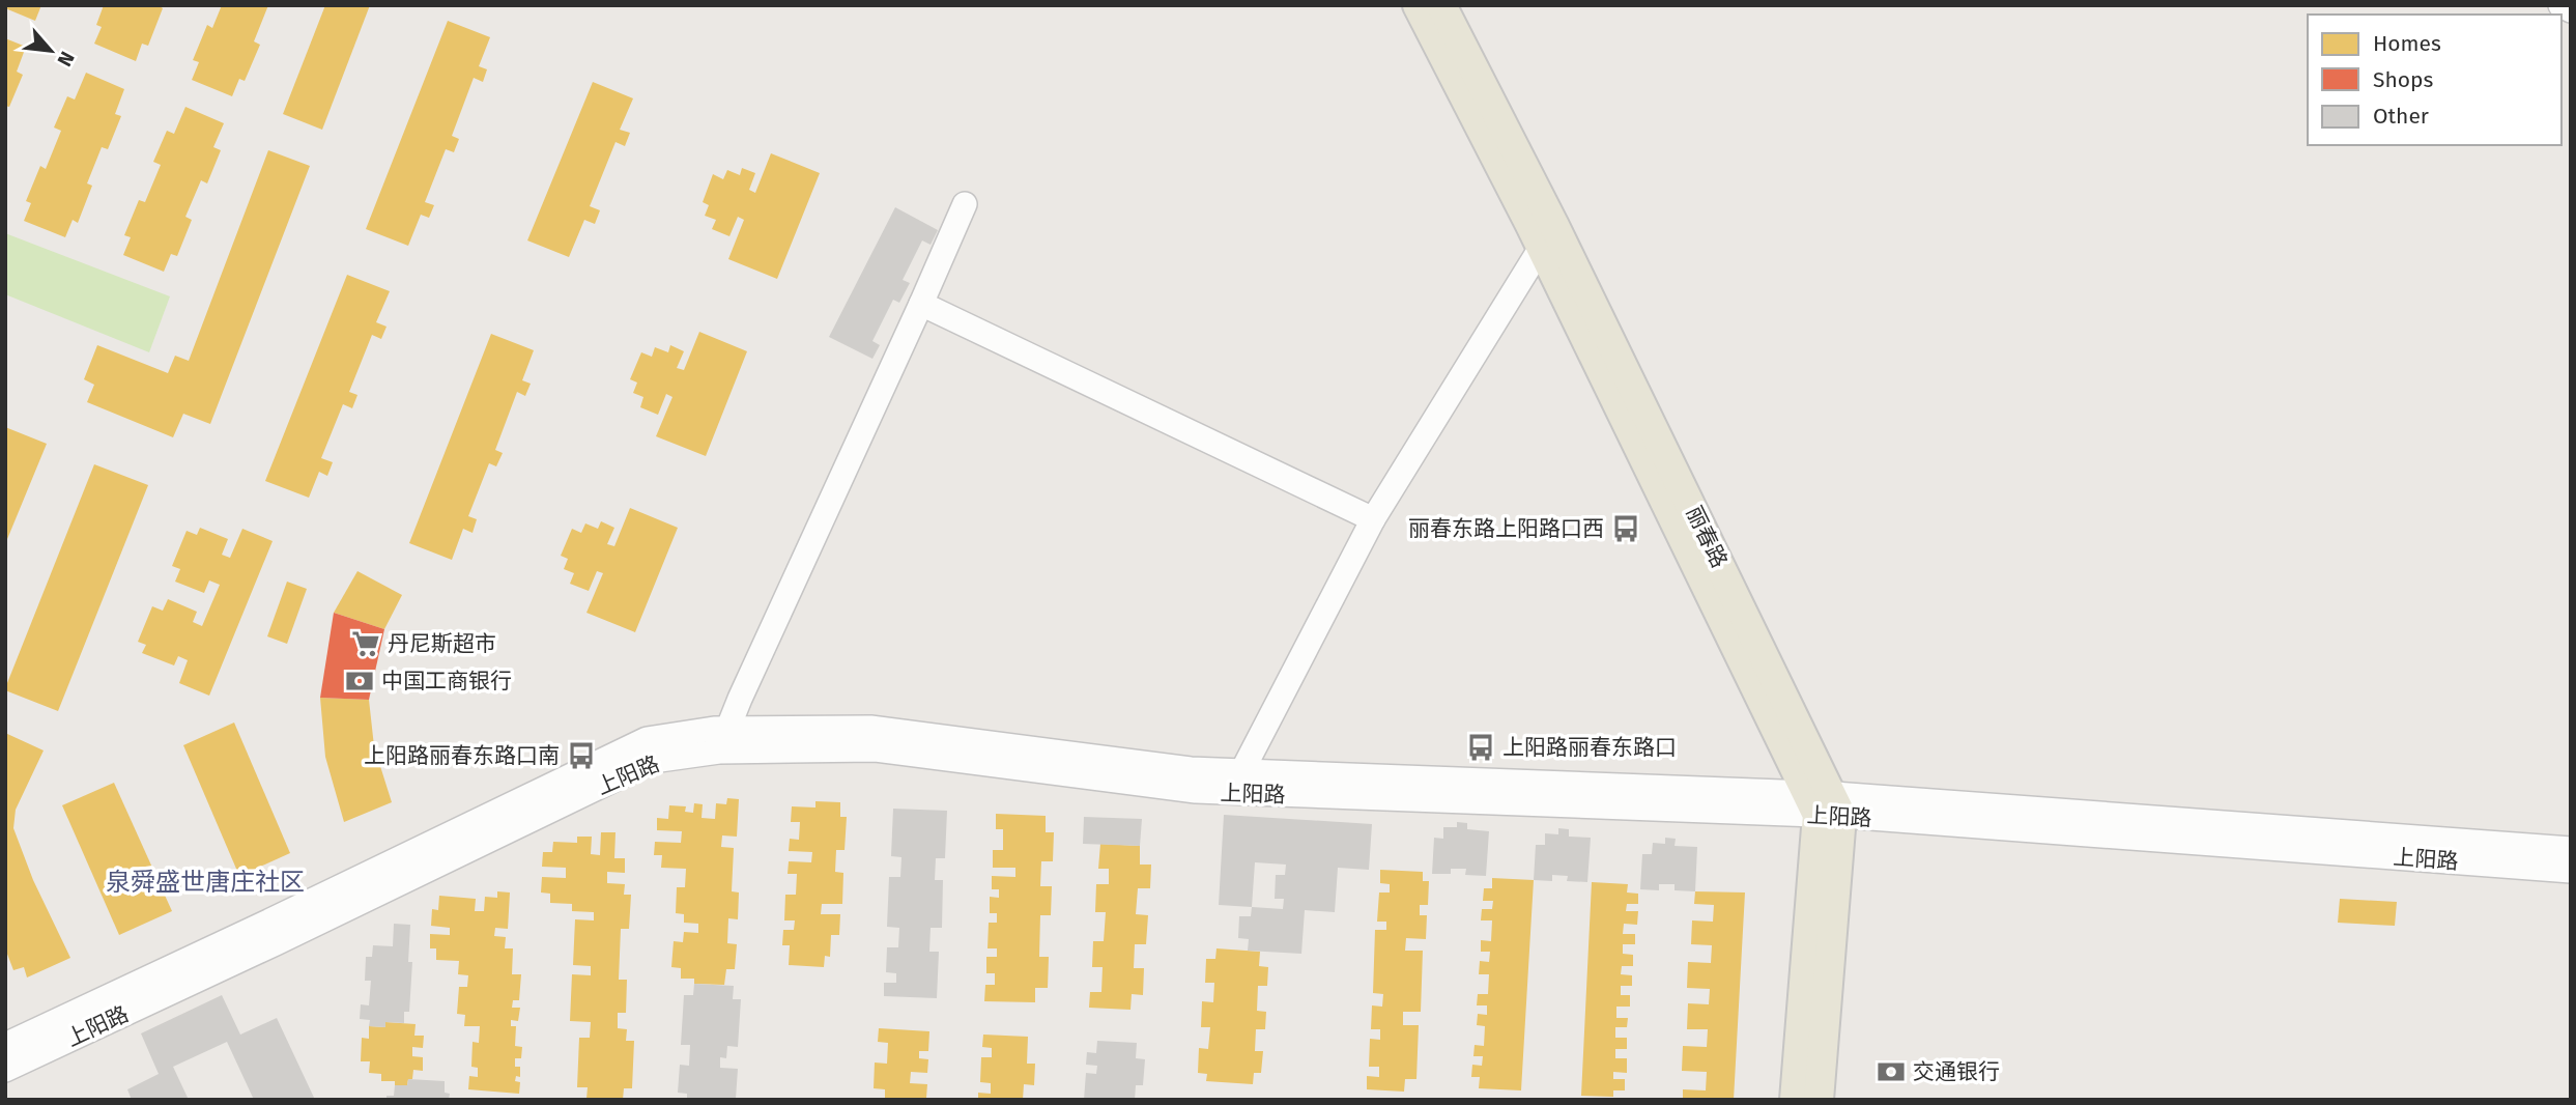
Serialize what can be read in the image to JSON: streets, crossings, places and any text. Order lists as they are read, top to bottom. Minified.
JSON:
{"streets":{"main road":["丽春路"],"street":["上阳路"]},"crossings":[["丽春路","上阳路"]],"districts":["泉舜盛世唐庄社区"],"places":{"bus stop":["丽春东路上阳路口西","上阳路丽春东路口","上阳路丽春东路口南"],"supermarket":["丹尼斯超市"],"bank":["中国工商银行","交通银行"]},"legend":["Homes","Shops","Other"],"north":"bottom right"}
